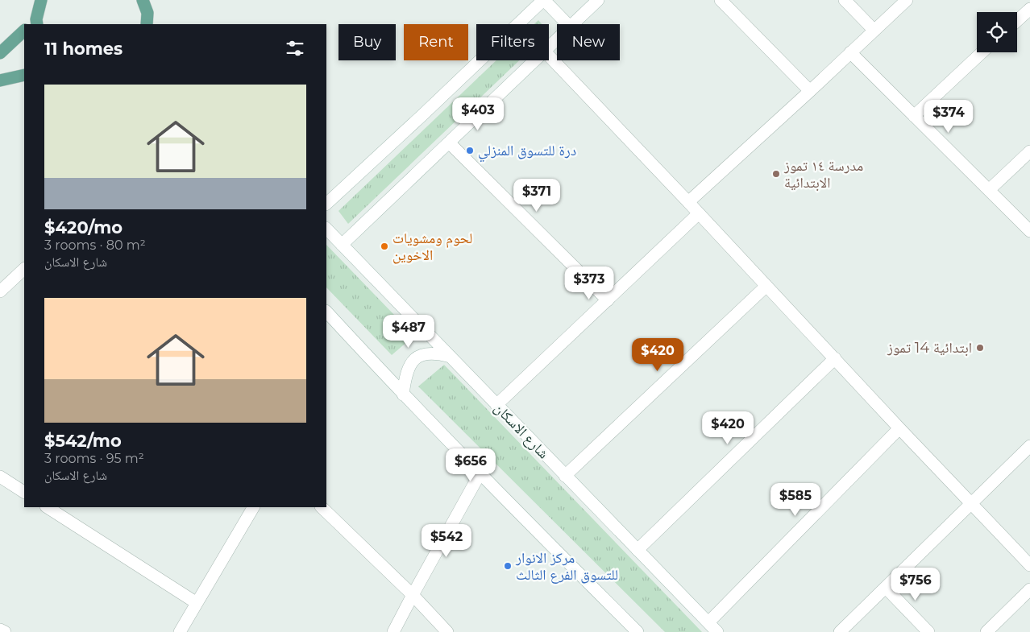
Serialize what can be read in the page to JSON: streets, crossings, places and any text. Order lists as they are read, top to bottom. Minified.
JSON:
{"streets":{"street":["شارع الاسكان"]},"places":["درة للتسوق المنزلي","مدرسة ١٤ تموز الابتدائية","لحوم ومشويات الاخوين","ابتدائية 14 تموز","مركز الانوار للتسوق الفرع الثالث"],"page":{"chip":["Buy","Rent","Filters","New"],"heading":"11 homes","list":[{"name":"$420/mo","note":"3 rooms · 80 m² · شارع الاسكان"},{"name":"$542/mo","note":"3 rooms · 95 m² · شارع الاسكان"}],"price":["$403","$374","$371","$373","$487","$420","$420","$656","$585","$542","$756"]}}
